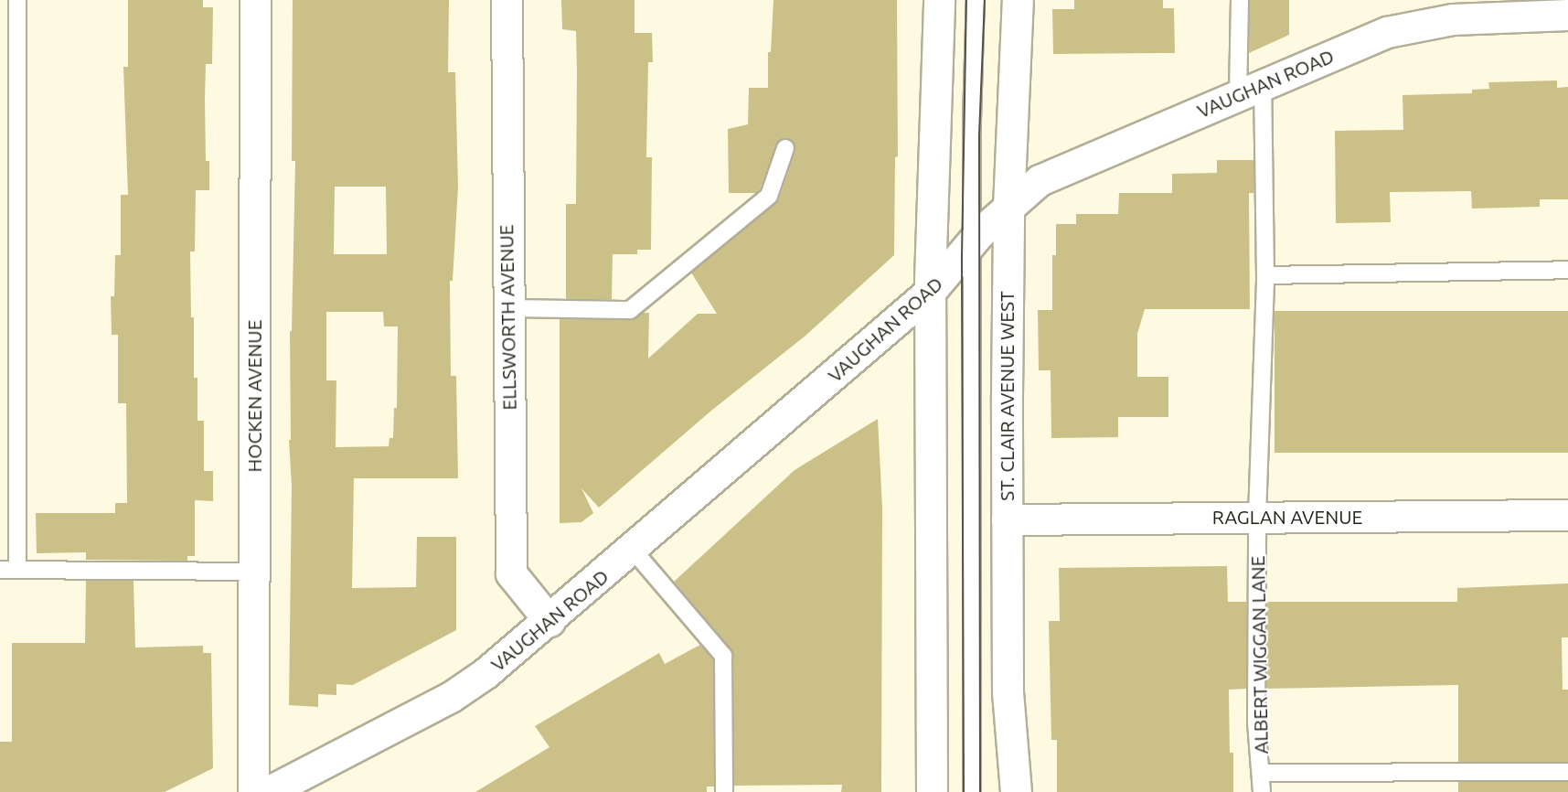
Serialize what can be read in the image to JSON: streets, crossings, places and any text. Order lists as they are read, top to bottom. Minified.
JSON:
{"streets":{"street":["VAUGHAN ROAD","ELLSWORTH AVENUE","HOCKEN AVENUE","ST. CLAIR AVENUE WEST","RAGLAN AVENUE"],"lane":["ALBERT WIGGAN LANE"]},"crossings":[["VAUGHAN ROAD","ELLSWORTH AVENUE"],["VAUGHAN ROAD","ST. CLAIR AVENUE WEST"],["VAUGHAN ROAD","ALBERT WIGGAN LANE"],["ST. CLAIR AVENUE WEST","RAGLAN AVENUE"],["RAGLAN AVENUE","ALBERT WIGGAN LANE"]]}
